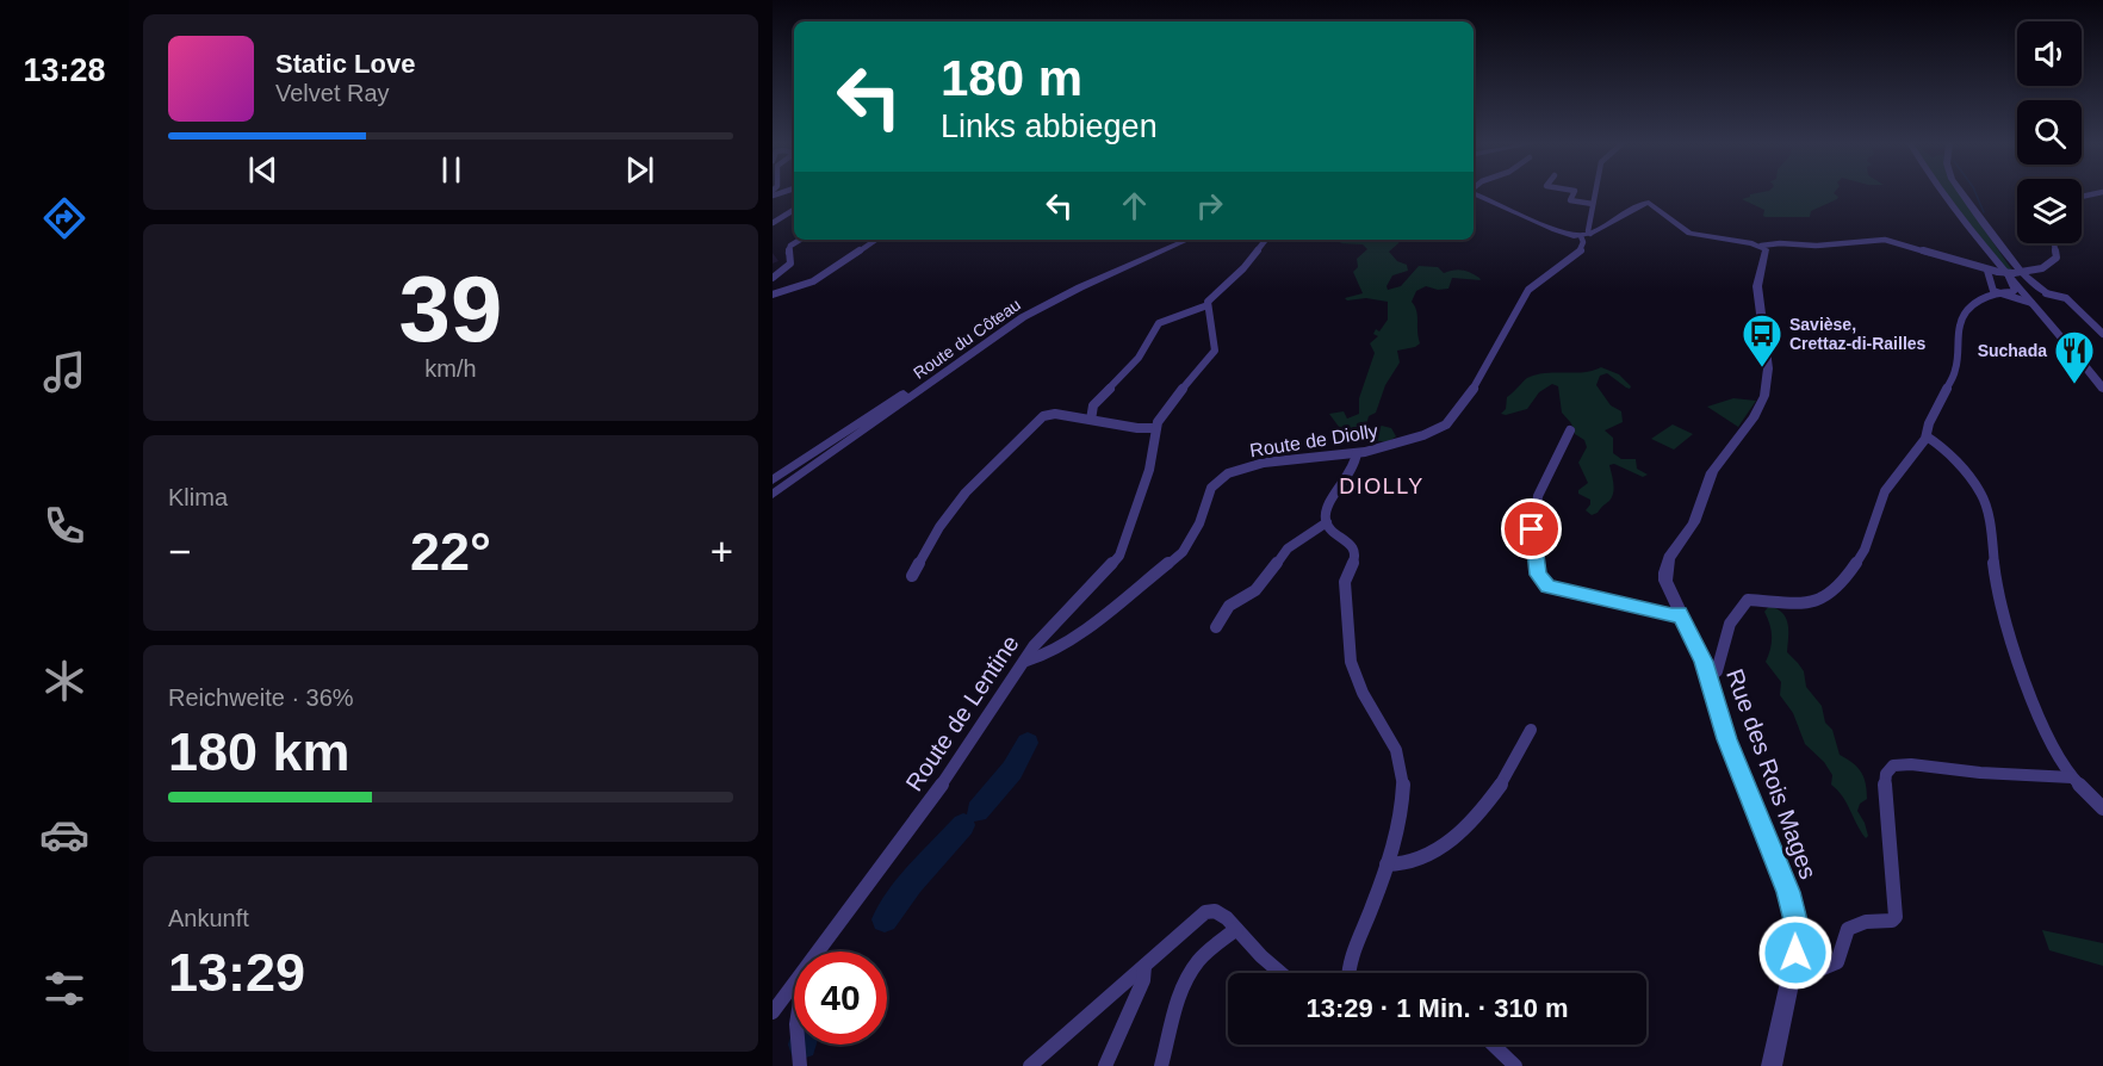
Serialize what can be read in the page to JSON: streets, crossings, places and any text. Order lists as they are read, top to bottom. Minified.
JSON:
{"streets":{"street":["Route du Côteau","Route de Diolly","Route de Lentine","Rue des Rois Mages"]},"crossings":[["Route de Diolly","Route de Lentine"]],"districts":["DIOLLY"],"places":{"bus stop":["Savièse, Crettaz-di-Railles"],"restaurant":["Suchada"]},"page":{"tabs":"13:28","turn":["180 m","Links abbiegen"],"song":["Static Love","Velvet Ray"],"tile":[["39","km/h"],"Klima",["Reichweite · 36%","180 km"],["Ankunft","13:29"]],"heat":["−","22°","+"],"limit":"40","trip":"13:29 · 1 Min. · 310 m"}}
